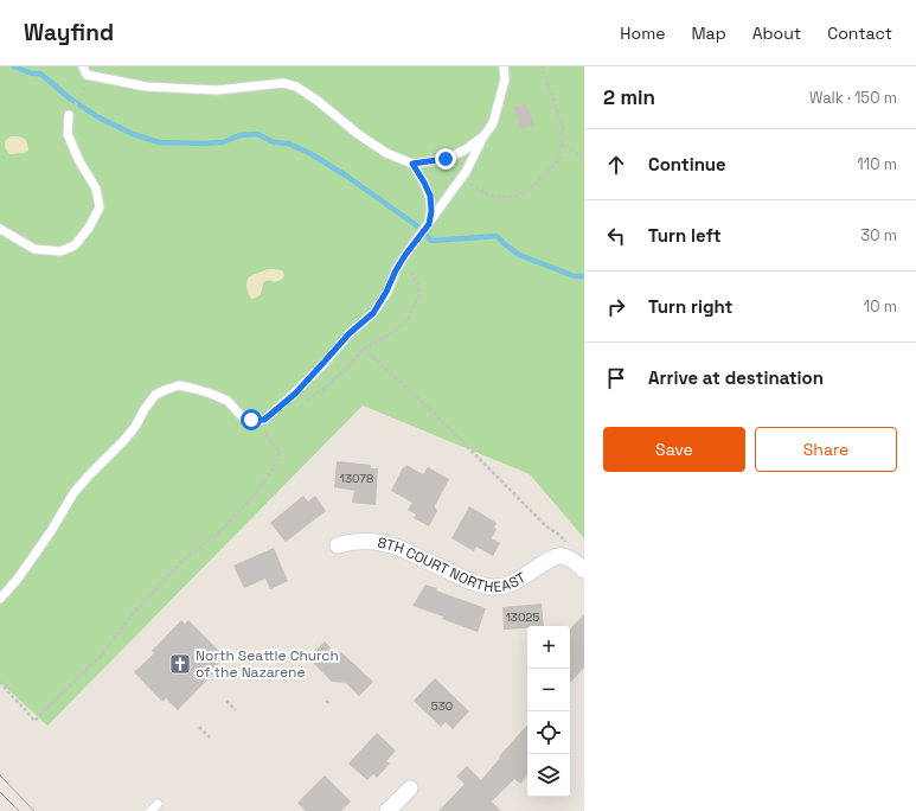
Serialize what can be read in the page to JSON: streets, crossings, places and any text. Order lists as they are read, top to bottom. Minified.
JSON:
{"streets":{"street":["8TH COURT NORTHEAST"]},"places":{"church":["North Seattle Church of the Nazarene"]},"house_numbers":["13078","13025","530"],"page":{"header":"Wayfind","nav":["Home","Map","About","Contact"],"heading":["2 min","Walk · 150 m"],"list":[["Continue","110 m"],["Turn left","30 m"],["Turn right","10 m"],"Arrive at destination"],"buttons":["Save","Share"],"map_buttons":["+","−"]}}
